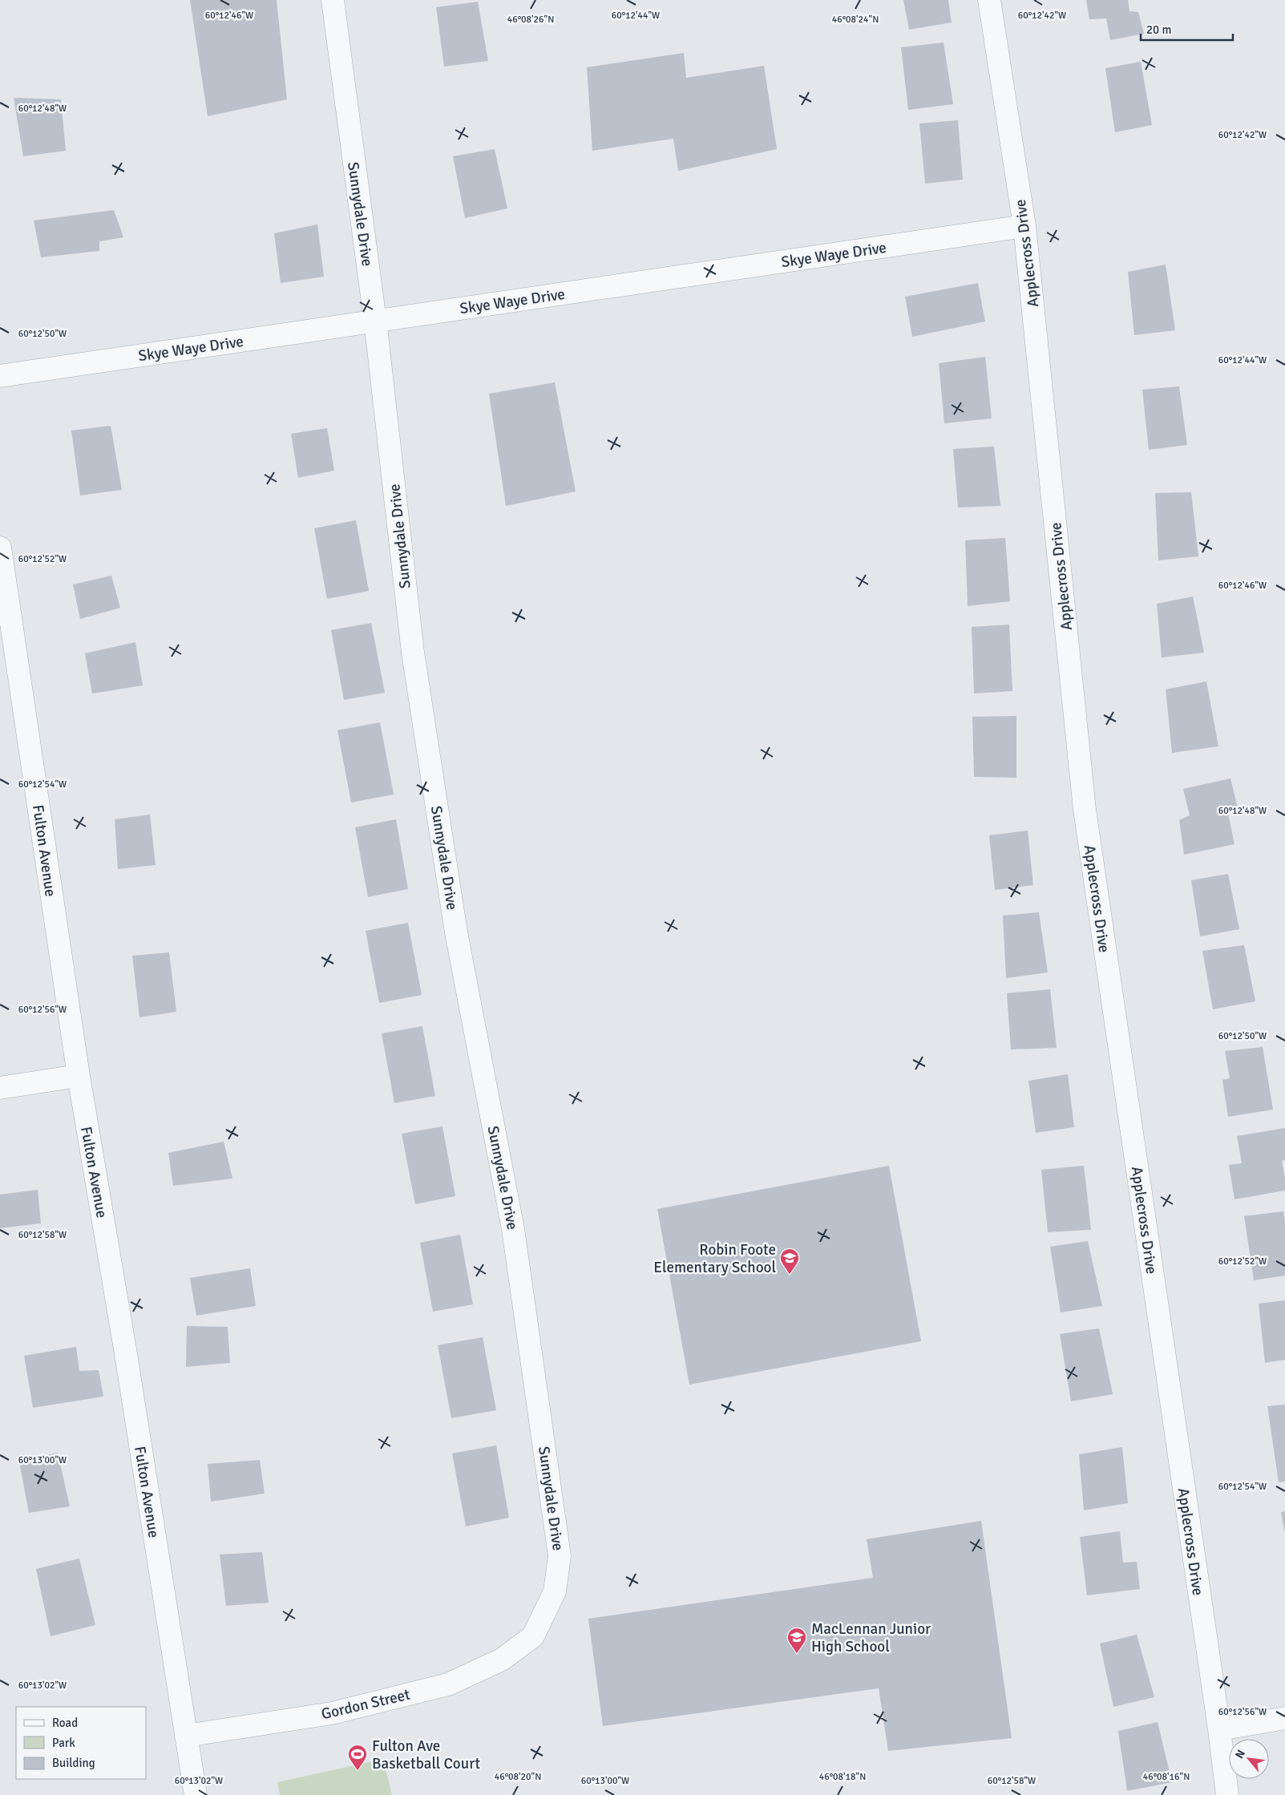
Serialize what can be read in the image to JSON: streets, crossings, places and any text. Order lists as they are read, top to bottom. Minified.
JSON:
{"streets":{"street":["Sunnydale Drive","Applecross Drive","Skye Waye Drive","Fulton Avenue","Gordon Street"]},"crossings":[["Sunnydale Drive","Skye Waye Drive"],["Sunnydale Drive","Gordon Street"],["Applecross Drive","Skye Waye Drive"],["Fulton Avenue","Gordon Street"]],"places":{"school or university":["Robin Foote Elementary School","MacLennan Junior High School"],"sports":["Fulton Ave Basketball Court"]},"legend":["Road","Park","Building"],"scale_bar":"20 m","north":"top left","coordinates":["60°12'46\"W","60°12'44\"W","60°12'42\"W","46°08'26\"N","46°08'24\"N","60°12'48\"W","60°12'50\"W","60°12'52\"W","60°12'54\"W","60°12'56\"W","60°12'58\"W","60°13'00\"W","60°13'02\"W","46°08'20\"N","46°08'18\"N","46°08'16\"N"]}
